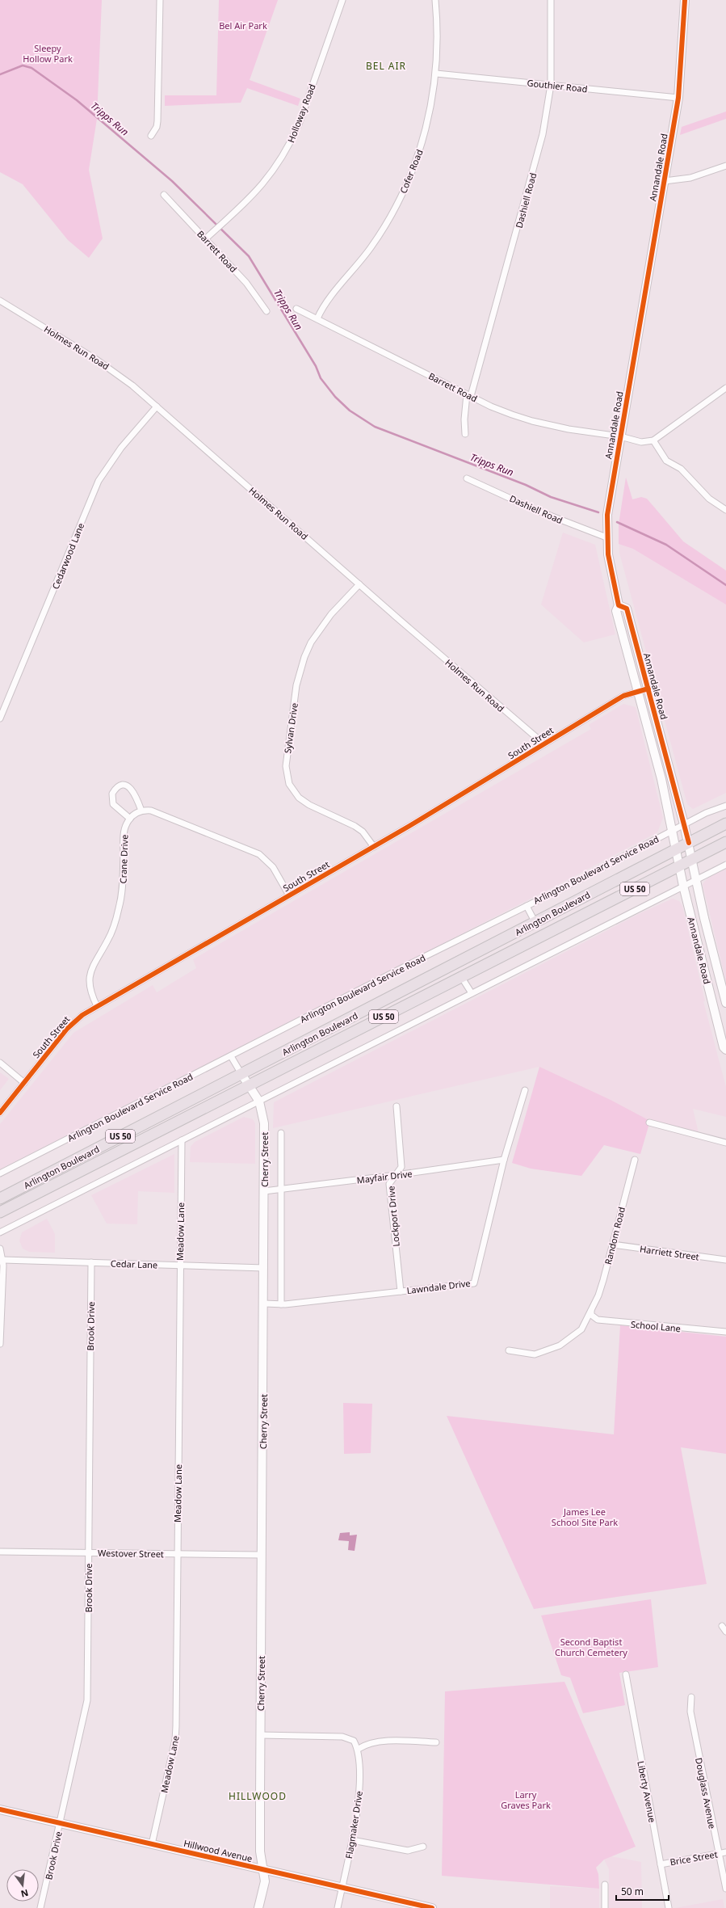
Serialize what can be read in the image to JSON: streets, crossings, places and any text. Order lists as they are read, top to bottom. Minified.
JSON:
{"streets":{"highway":["US 50","Arlington Boulevard"],"main road":["Annandale Road","Cherry Street","Hillwood Avenue"],"street":["Gouthier Road","Holloway Road","Cofer Road","Dashiell Road","Barrett Road","Holmes Run Road","Cedarwood Lane","Sylvan Drive","South Street","Crane Drive","Arlington Boulevard Service Road","Mayfair Drive","Lockport Drive","Meadow Lane","Random Road","Harriett Street","Cedar Lane","Lawndale Drive","Brook Drive","School Lane","Westover Street","Liberty Avenue","Douglass Avenue","Flagmaker Drive","Brice Street"]},"crossings":[["Gouthier Road","Annandale Road"],["Gouthier Road","Cofer Road"],["Gouthier Road","Dashiell Road"],["Holloway Road","Barrett Road"],["Annandale Road","Dashiell Road"],["Annandale Road","Barrett Road"],["Annandale Road","South Street"],["Annandale Road","Arlington Boulevard Service Road"],["Annandale Road","Arlington Boulevard"],["Cofer Road","Barrett Road"],["Dashiell Road","Barrett Road"],["Holmes Run Road","Cedarwood Lane"],["Holmes Run Road","Sylvan Drive"],["Holmes Run Road","South Street"],["Sylvan Drive","South Street"],["South Street","Crane Drive"],["Arlington Boulevard Service Road","Cherry Street"],["Arlington Boulevard","Cherry Street"],["Cherry Street","Mayfair Drive"],["Cherry Street","Cedar Lane"],["Cherry Street","Lawndale Drive"],["Cherry Street","Westover Street"],["Cherry Street","Hillwood Avenue"],["Mayfair Drive","Lockport Drive"],["Mayfair Drive","Lawndale Drive"],["Lockport Drive","Lawndale Drive"],["Meadow Lane","Cedar Lane"],["Meadow Lane","Westover Street"],["Meadow Lane","Hillwood Avenue"],["Random Road","Harriett Street"],["Random Road","School Lane"],["Cedar Lane","Brook Drive"],["Brook Drive","Westover Street"],["Brook Drive","Hillwood Avenue"],["Liberty Avenue","Brice Street"],["Douglass Avenue","Brice Street"],["Flagmaker Drive","Hillwood Avenue"]],"districts":["BEL AIR","HILLWOOD"],"water":["Tripps Run"],"parks":["Bel Air Park","Sleepy Hollow Park","James Lee School Site Park","Second Baptist Church Cemetery","Larry Graves Park"],"scale_bar":"50 m","north":"bottom"}
